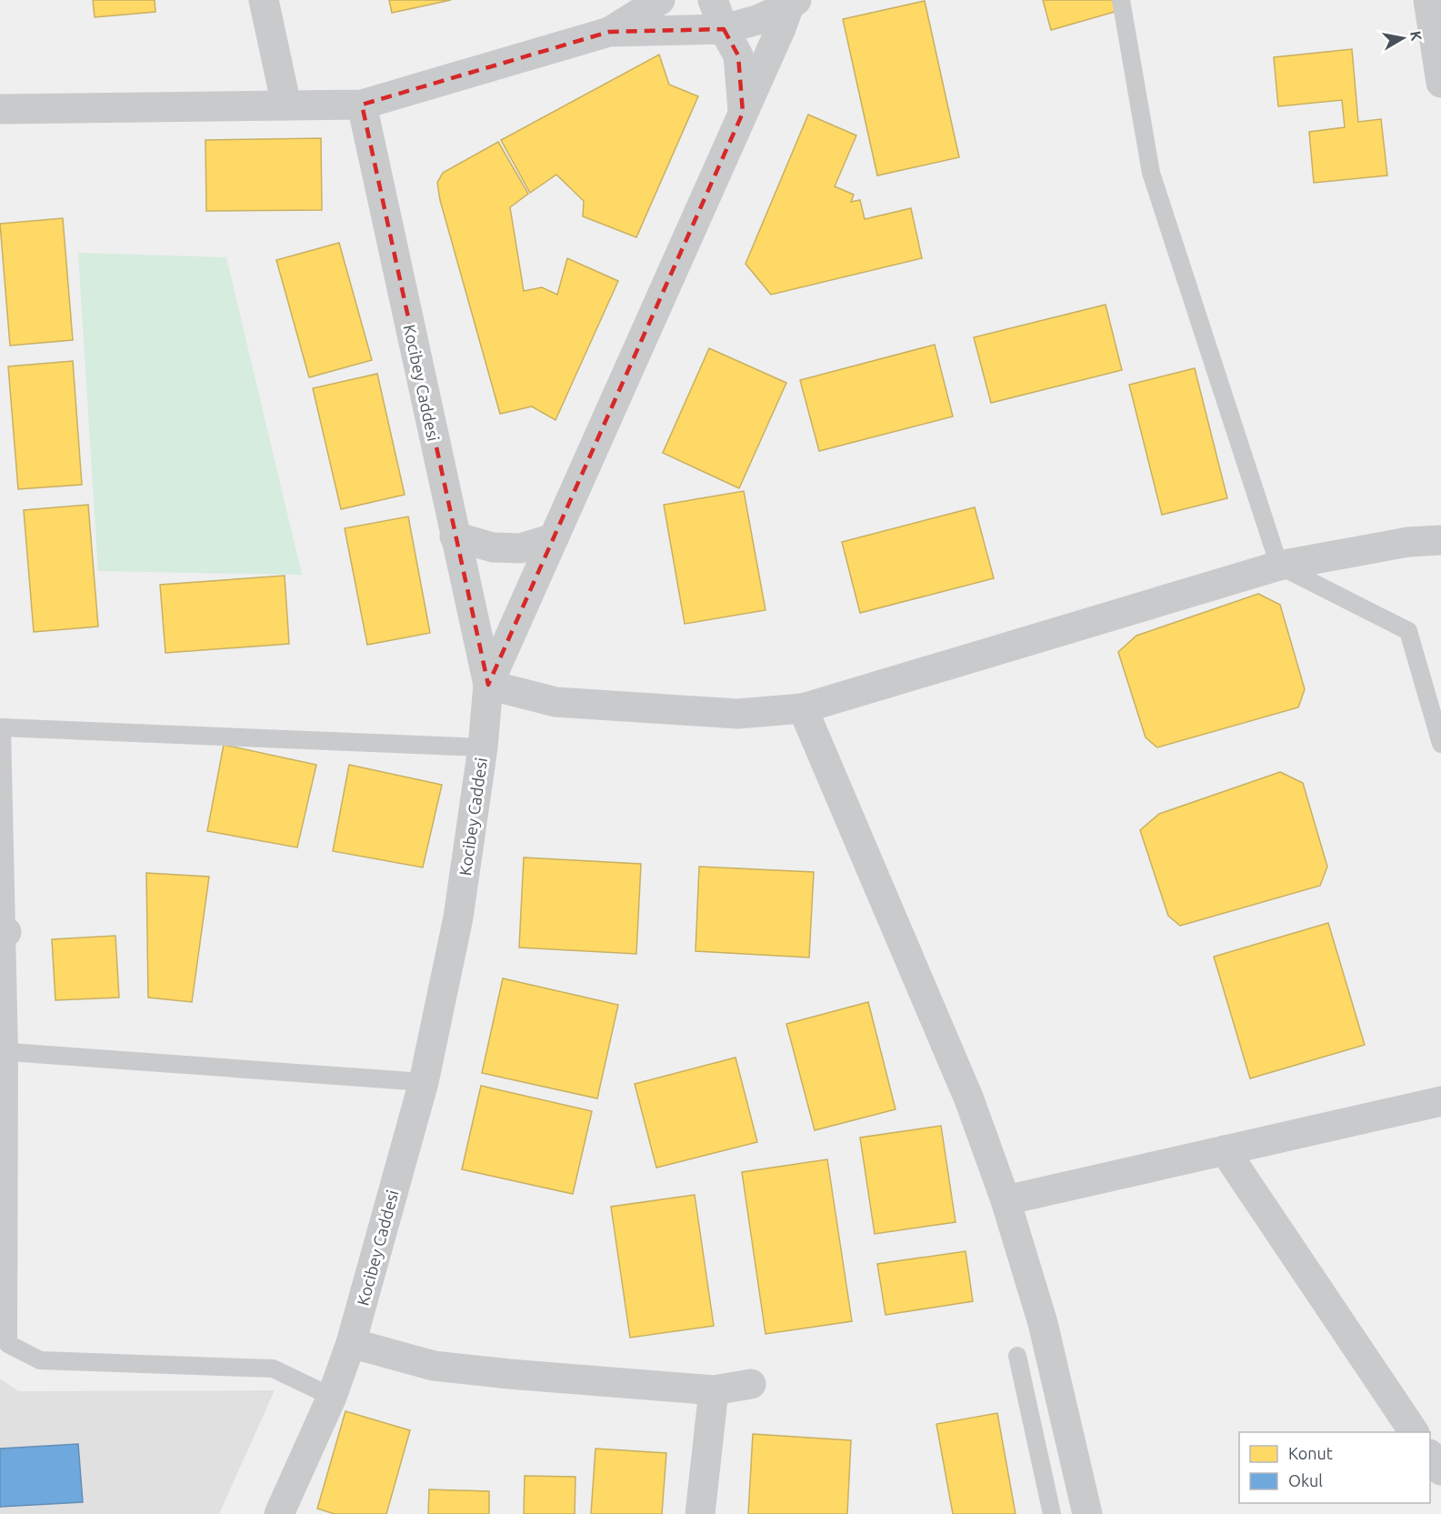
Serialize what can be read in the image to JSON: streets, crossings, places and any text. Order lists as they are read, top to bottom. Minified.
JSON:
{"streets":{"street":["Kocibey Caddesi"]},"legend":["Konut","Okul"],"north":"right"}
